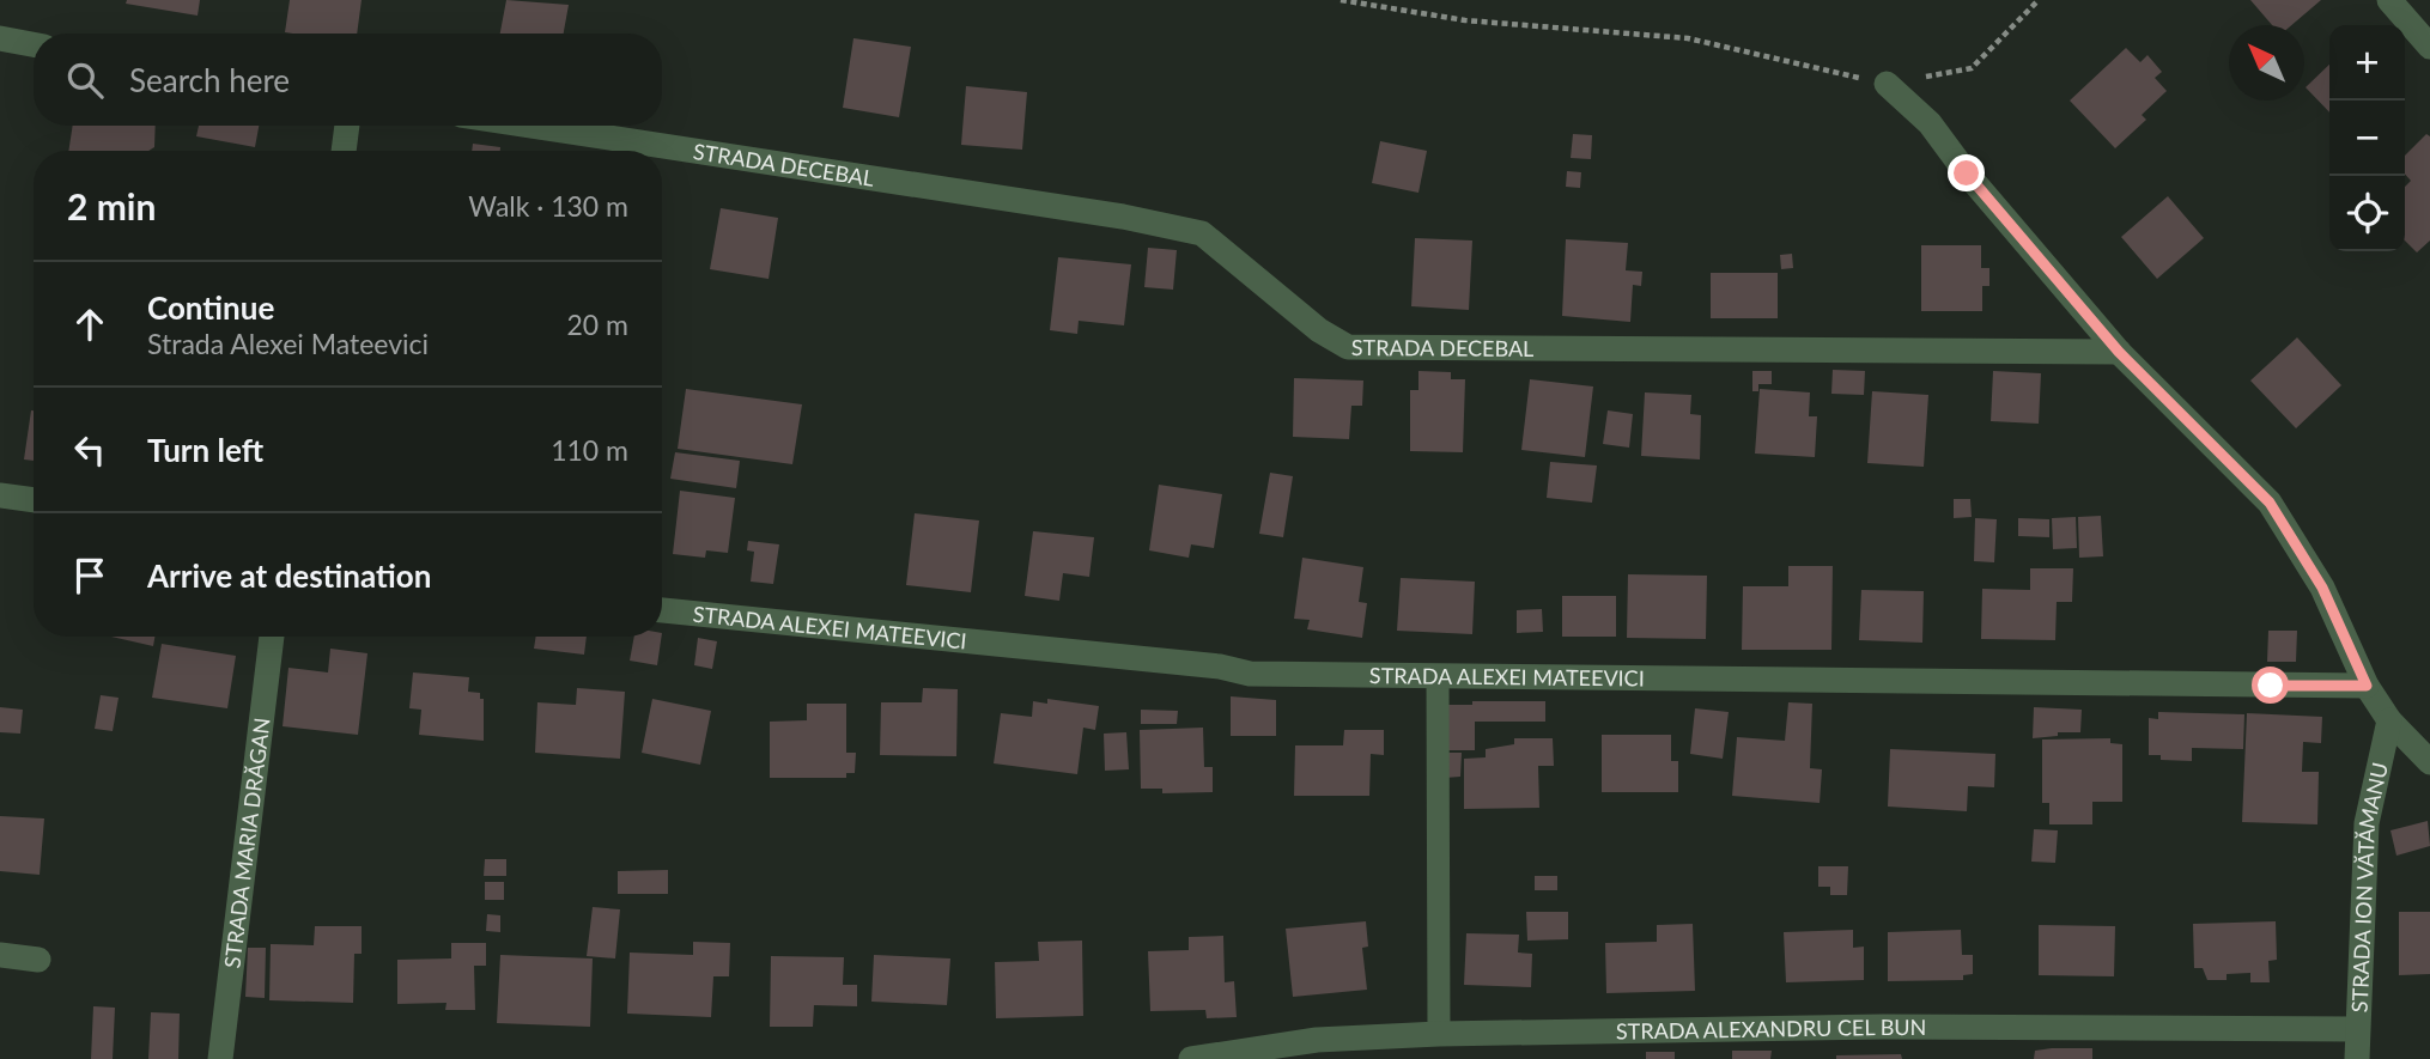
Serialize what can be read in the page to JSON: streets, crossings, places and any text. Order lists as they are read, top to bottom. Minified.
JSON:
{"streets":{"street":["STRADA DECEBAL","STRADA ALEXEI MATEEVICI","STRADA MARIA DRĂGAN","STRADA ION VĂTĂMANU","STRADA ALEXANDRU CEL BUN"]},"crossings":[["STRADA ION VĂTĂMANU","STRADA ALEXANDRU CEL BUN"]],"north":"top left","page":{"map_buttons":["+","−"],"search":"Search here","heading":["2 min","Walk · 130 m"],"list":[["Continue","Strada Alexei Mateevici","20 m"],["Turn left","110 m"],"Arrive at destination"]}}
